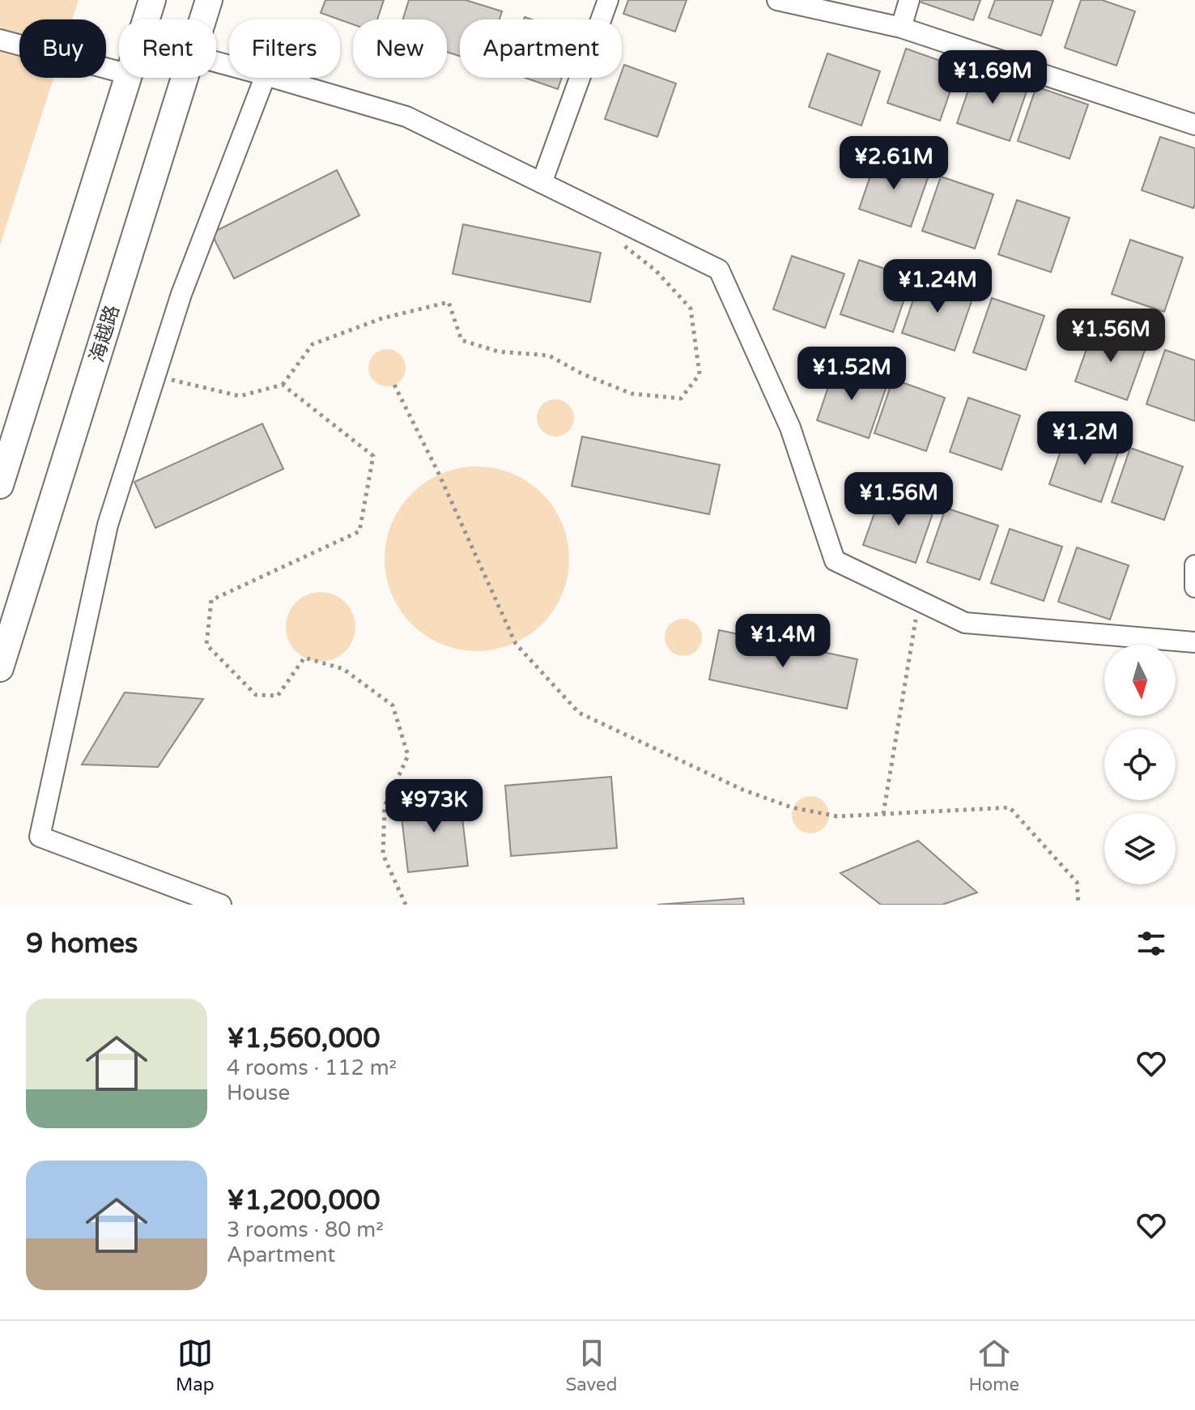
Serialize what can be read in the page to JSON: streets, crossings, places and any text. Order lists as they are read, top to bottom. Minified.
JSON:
{"streets":{"street":["海越路"]},"north":"bottom","page":{"chip":["Buy","Rent","Filters","New","Apartment"],"price":["¥1.69M","¥2.61M","¥1.24M","¥1.56M","¥1.52M","¥1.2M","¥1.56M","¥1.4M","¥973K"],"heading":"9 homes","list":[{"name":"¥1,560,000","note":"4 rooms · 112 m² · House"},{"name":"¥1,200,000","note":"3 rooms · 80 m² · Apartment"}],"tabs":["Map","Saved","Home"]}}
